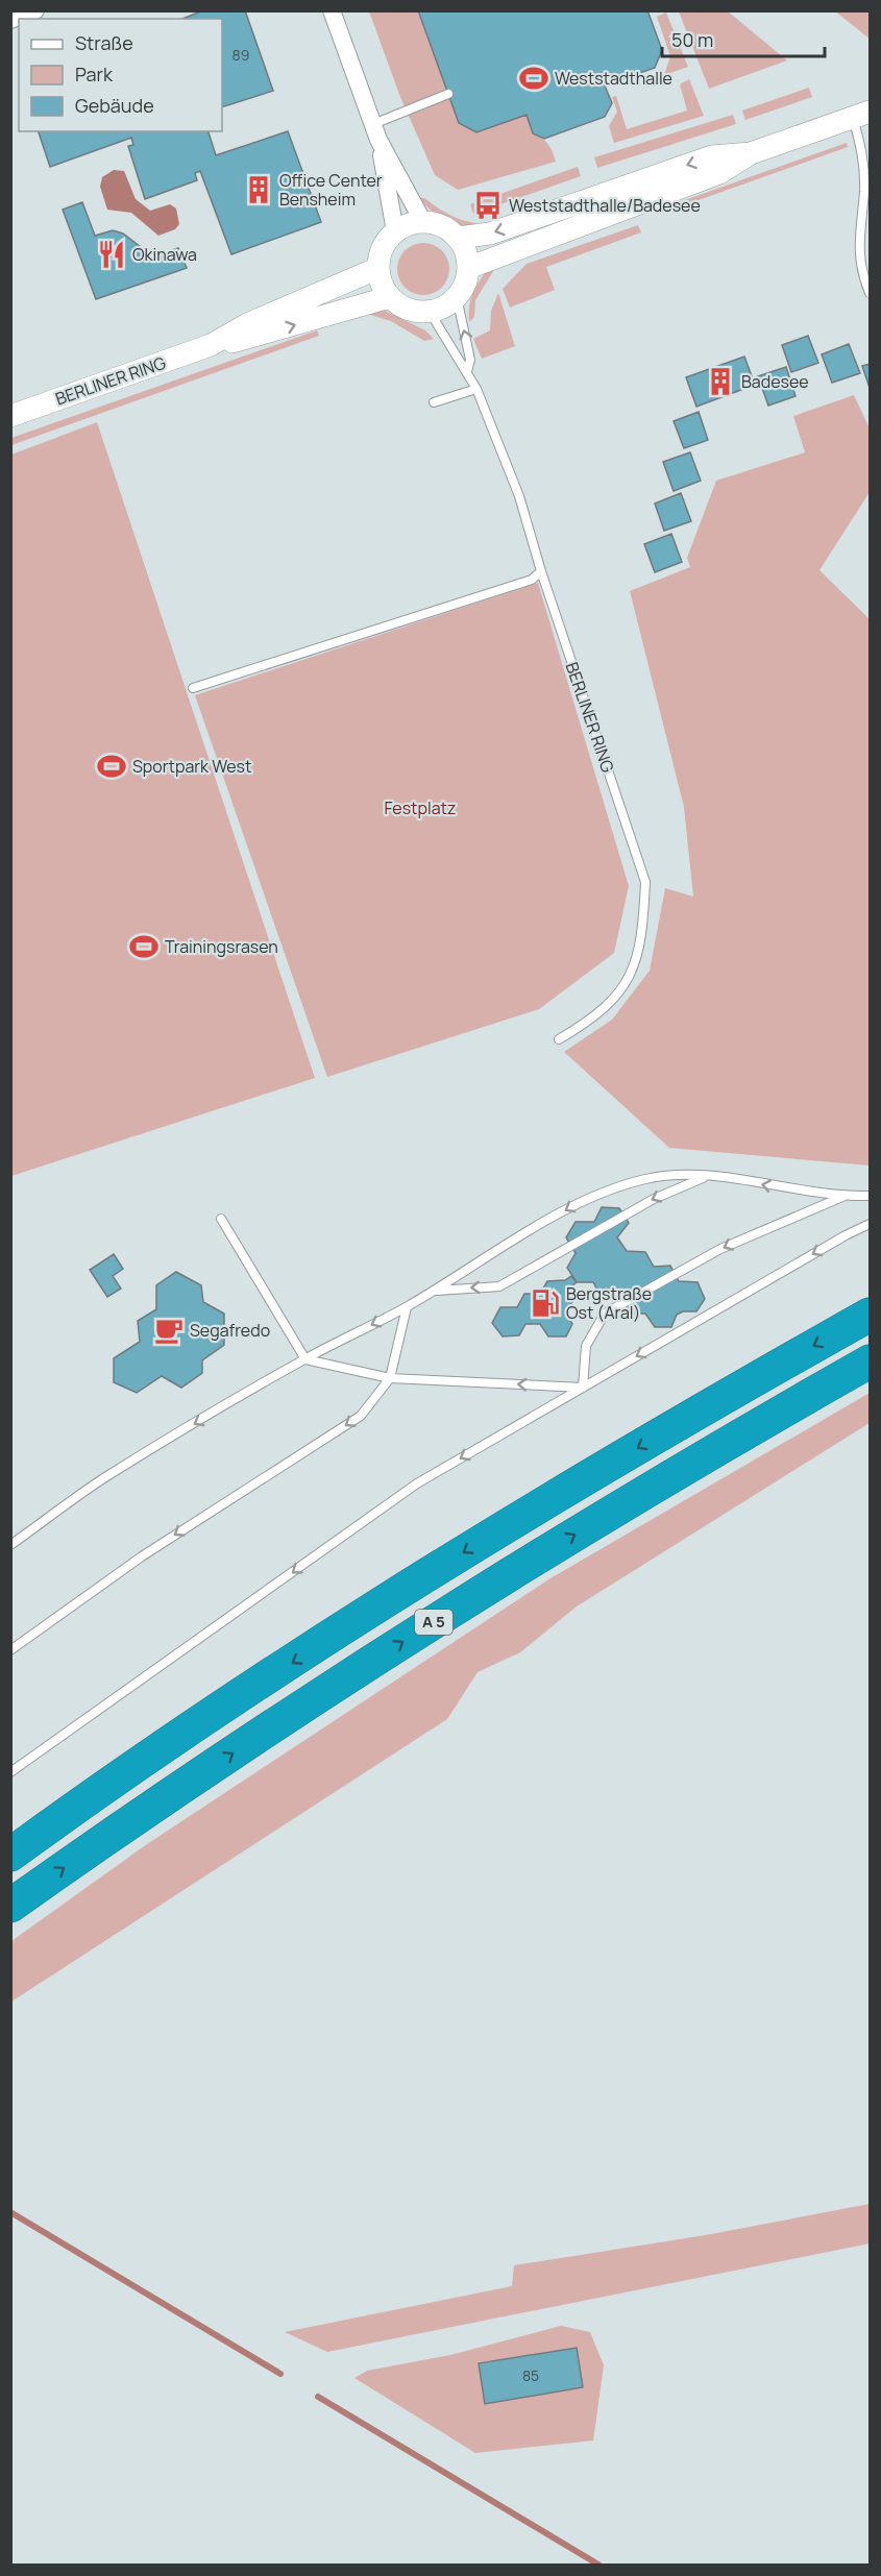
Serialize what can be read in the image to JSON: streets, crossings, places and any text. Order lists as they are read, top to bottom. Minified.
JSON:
{"streets":{"highway":["A 5"],"street":["BERLINER RING"]},"parks":["Festplatz"],"places":{"sports":["Weststadthalle","Sportpark West","Trainingsrasen"],"building":["Office Center Bensheim","Badesee"],"bus stop":["Weststadthalle/Badesee"],"restaurant":["Okinawa"],"fuel station":["Bergstraße Ost (Aral)"],"cafe":["Segafredo"]},"house_numbers":["89","85"],"legend":["Straße","Park","Gebäude"],"scale_bar":"50 m"}
